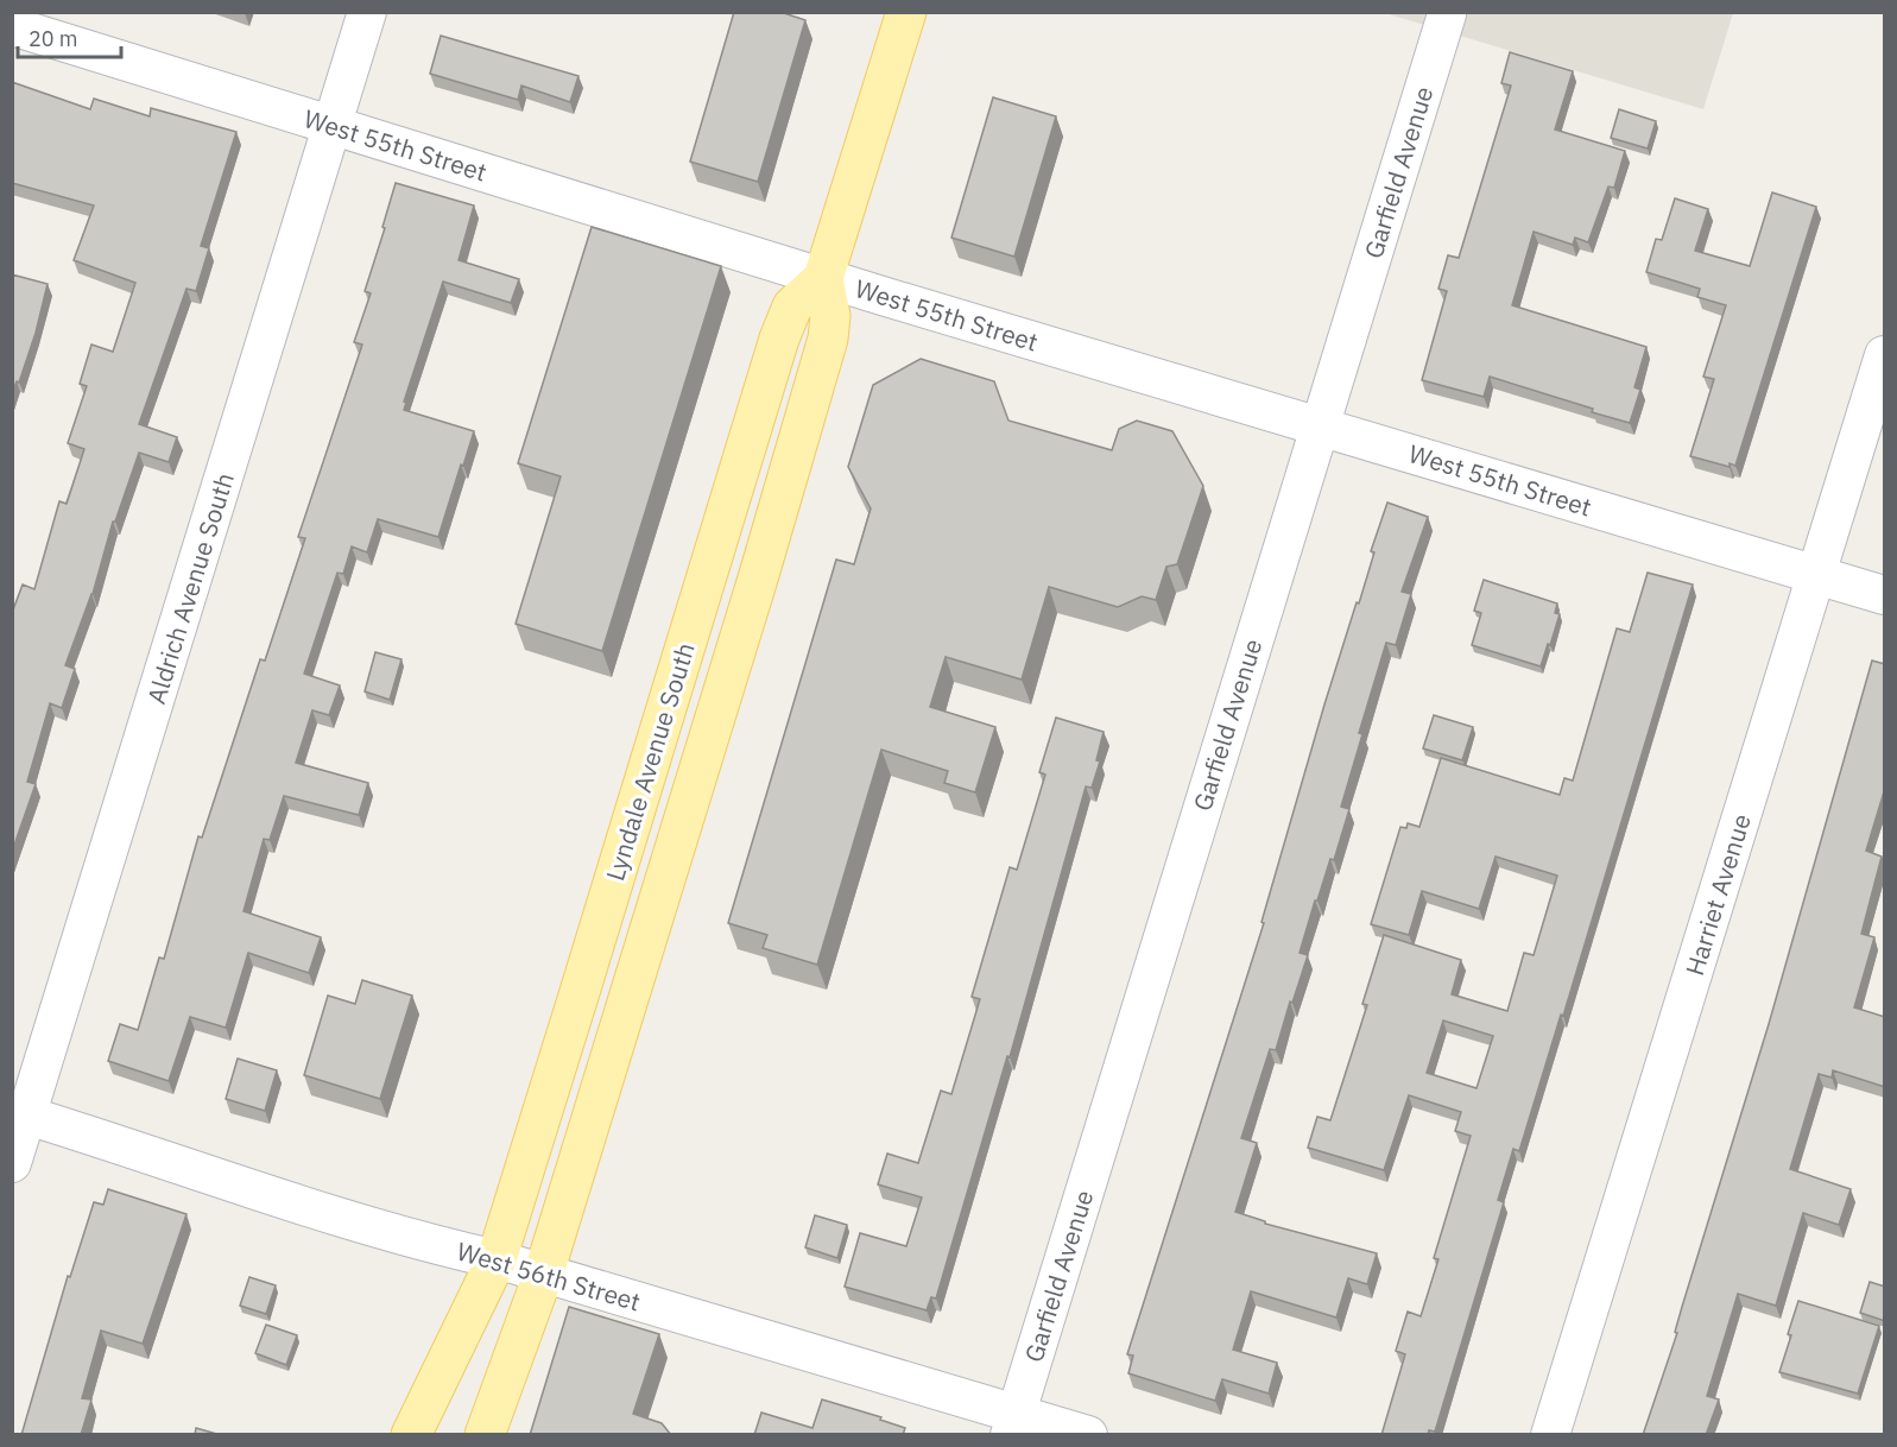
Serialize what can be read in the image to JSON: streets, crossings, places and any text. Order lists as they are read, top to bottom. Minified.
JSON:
{"streets":{"main road":["Lyndale Avenue South"],"street":["West 55th Street","Garfield Avenue","Aldrich Avenue South","Harriet Avenue","West 56th Street"]},"crossings":[["West 55th Street","Garfield Avenue"],["West 55th Street","Aldrich Avenue South"],["West 55th Street","Lyndale Avenue South"],["West 55th Street","Harriet Avenue"],["Garfield Avenue","West 56th Street"],["Aldrich Avenue South","West 56th Street"],["Lyndale Avenue South","West 56th Street"]],"scale_bar":"20 m"}
